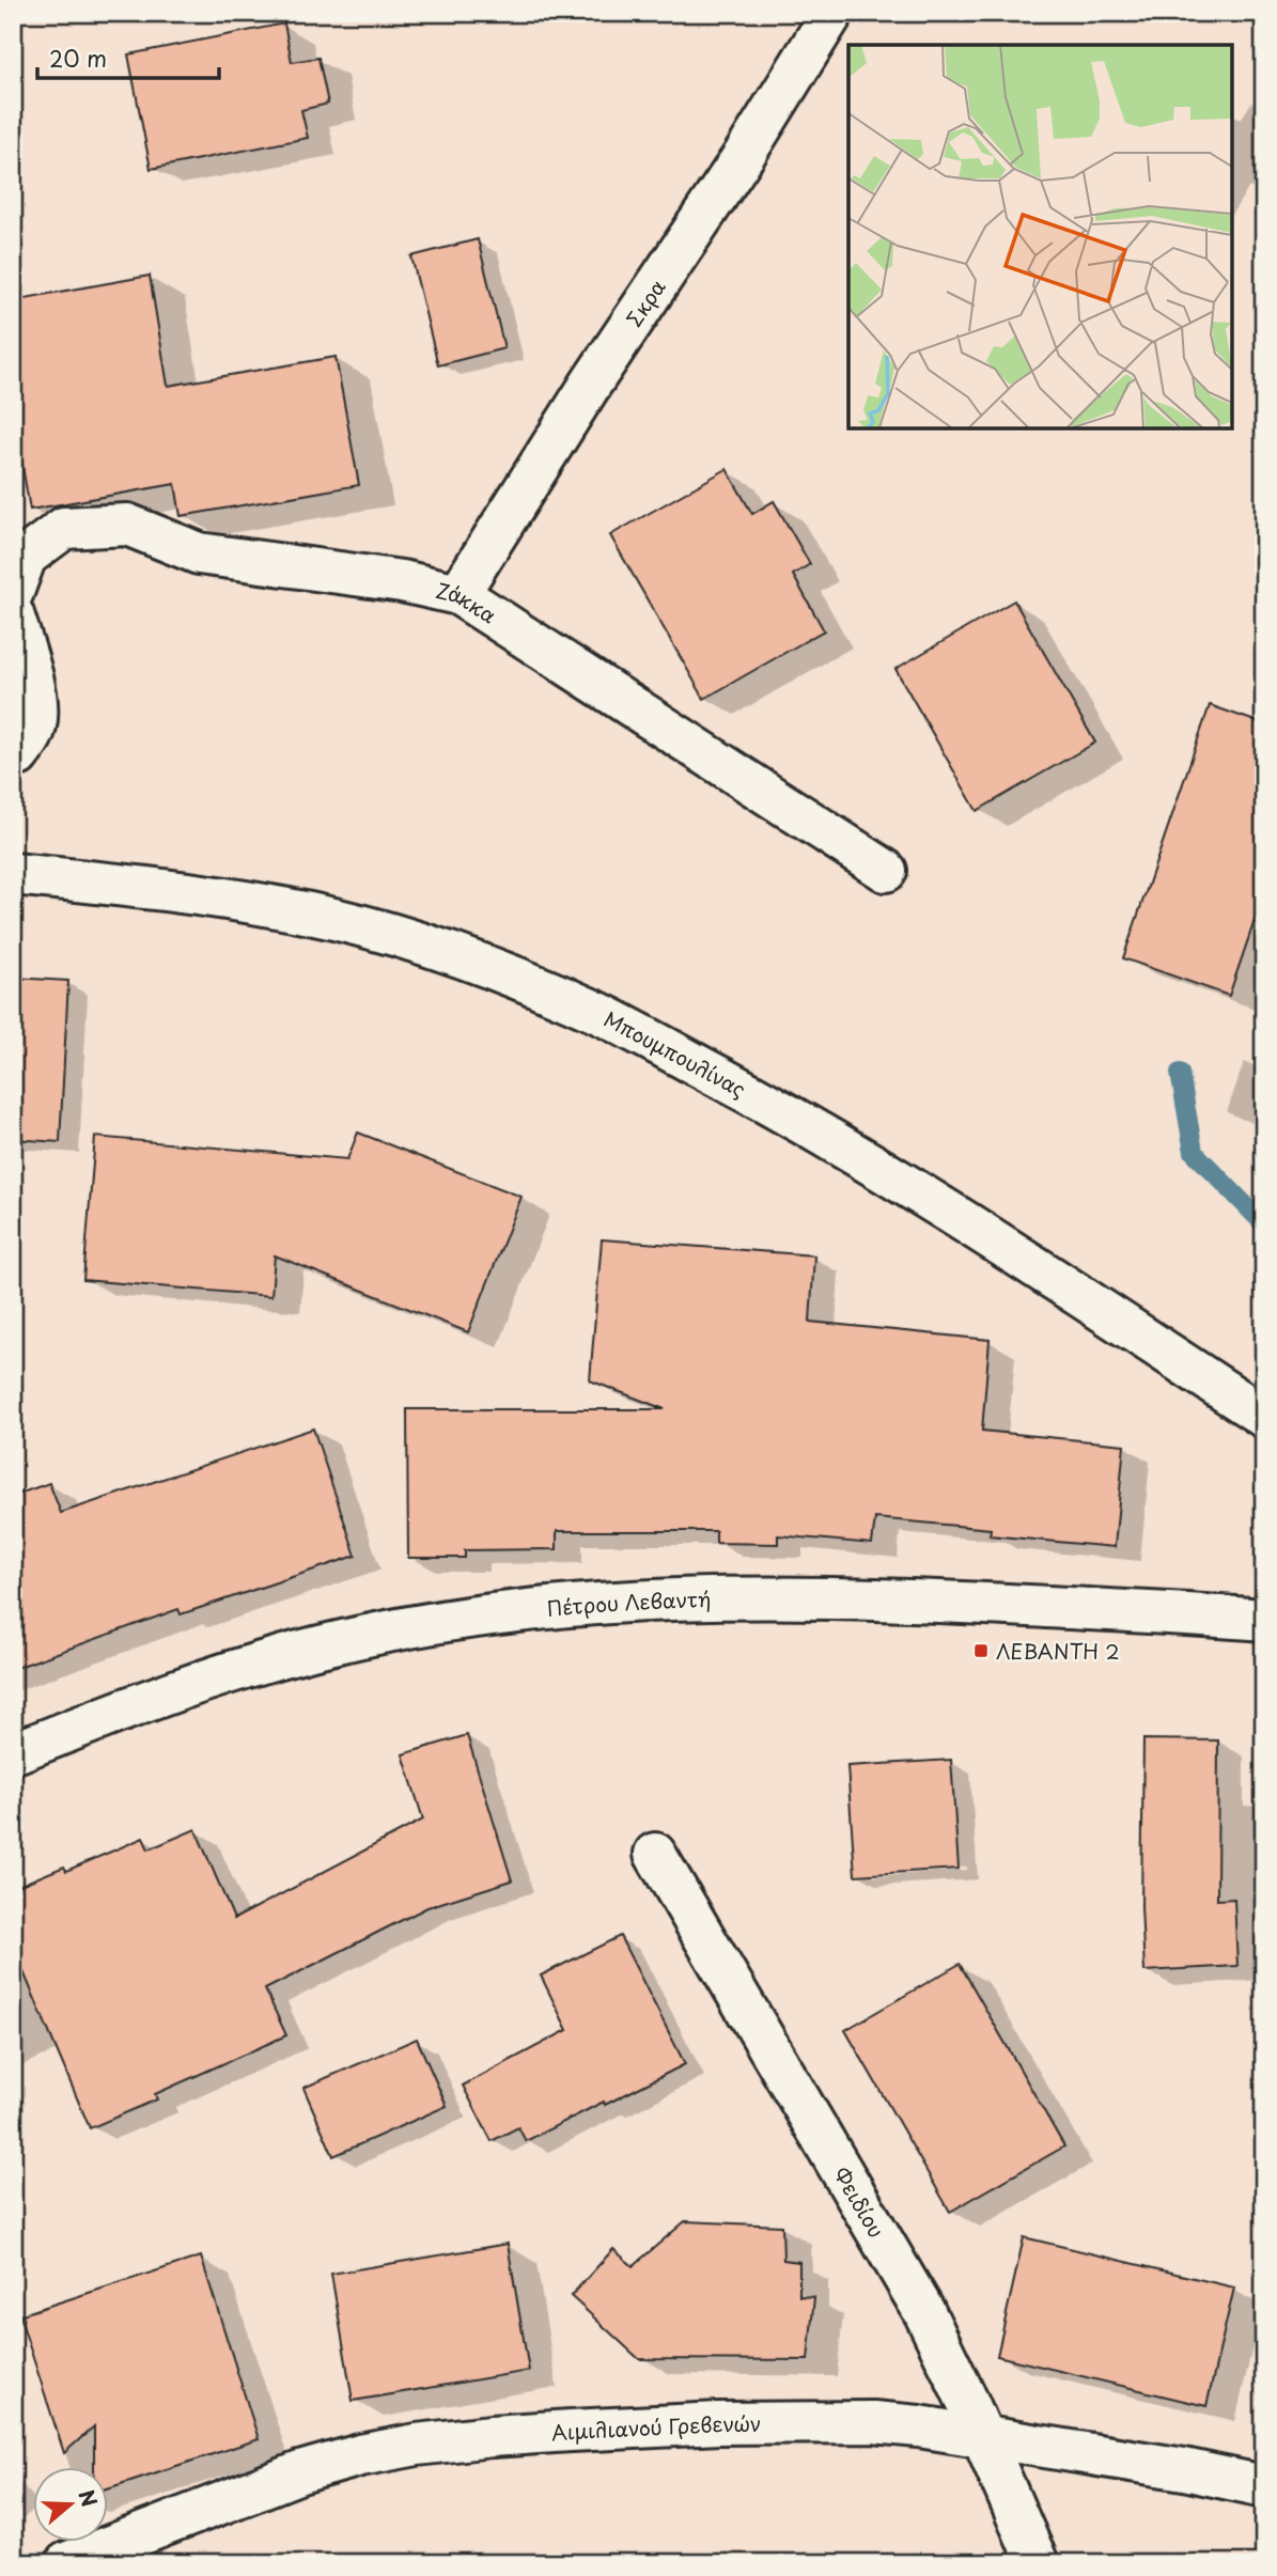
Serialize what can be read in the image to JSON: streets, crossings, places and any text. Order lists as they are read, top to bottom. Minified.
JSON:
{"streets":{"street":["Σκρα","Ζάκκα","Μπουμπουλίνας","Πέτρου Λεβαντή","Φειδίου","Αιμιλιανού Γρεβενών"]},"crossings":[["Σκρα","Ζάκκα"],["Φειδίου","Αιμιλιανού Γρεβενών"]],"places":{"transit":["ΛΕΒΑΝΤΗ 2"]},"scale_bar":"20 m","north":"right"}
